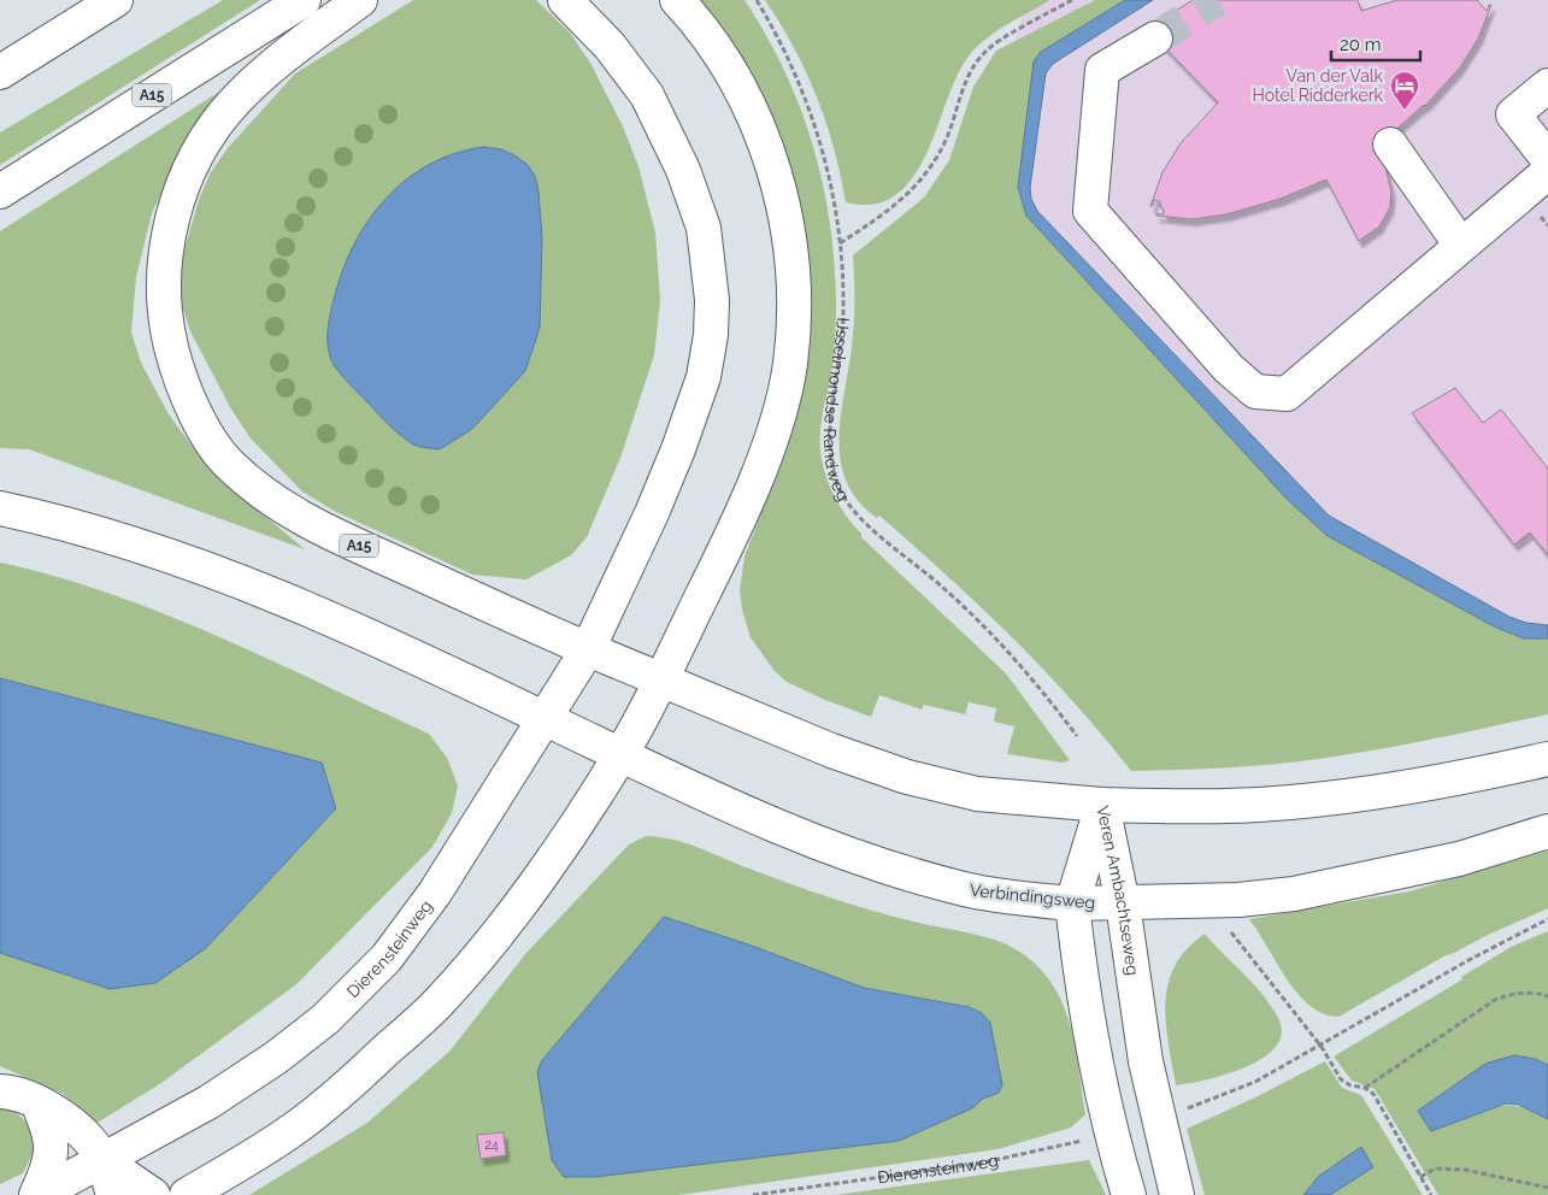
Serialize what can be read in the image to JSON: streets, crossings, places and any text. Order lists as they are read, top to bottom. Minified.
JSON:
{"streets":{"main road":["A15","Verbindingsweg","Veren Ambachtseweg","Dierensteinweg"],"path":["IJsselmondse Randweg"]},"crossings":[["A15","Dierensteinweg"],["Verbindingsweg","Veren Ambachtseweg"],["Verbindingsweg","Dierensteinweg"]],"places":{"hotel":["Van der Valk Hotel Ridderkerk"]},"house_numbers":["24"],"scale_bar":"20 m"}
